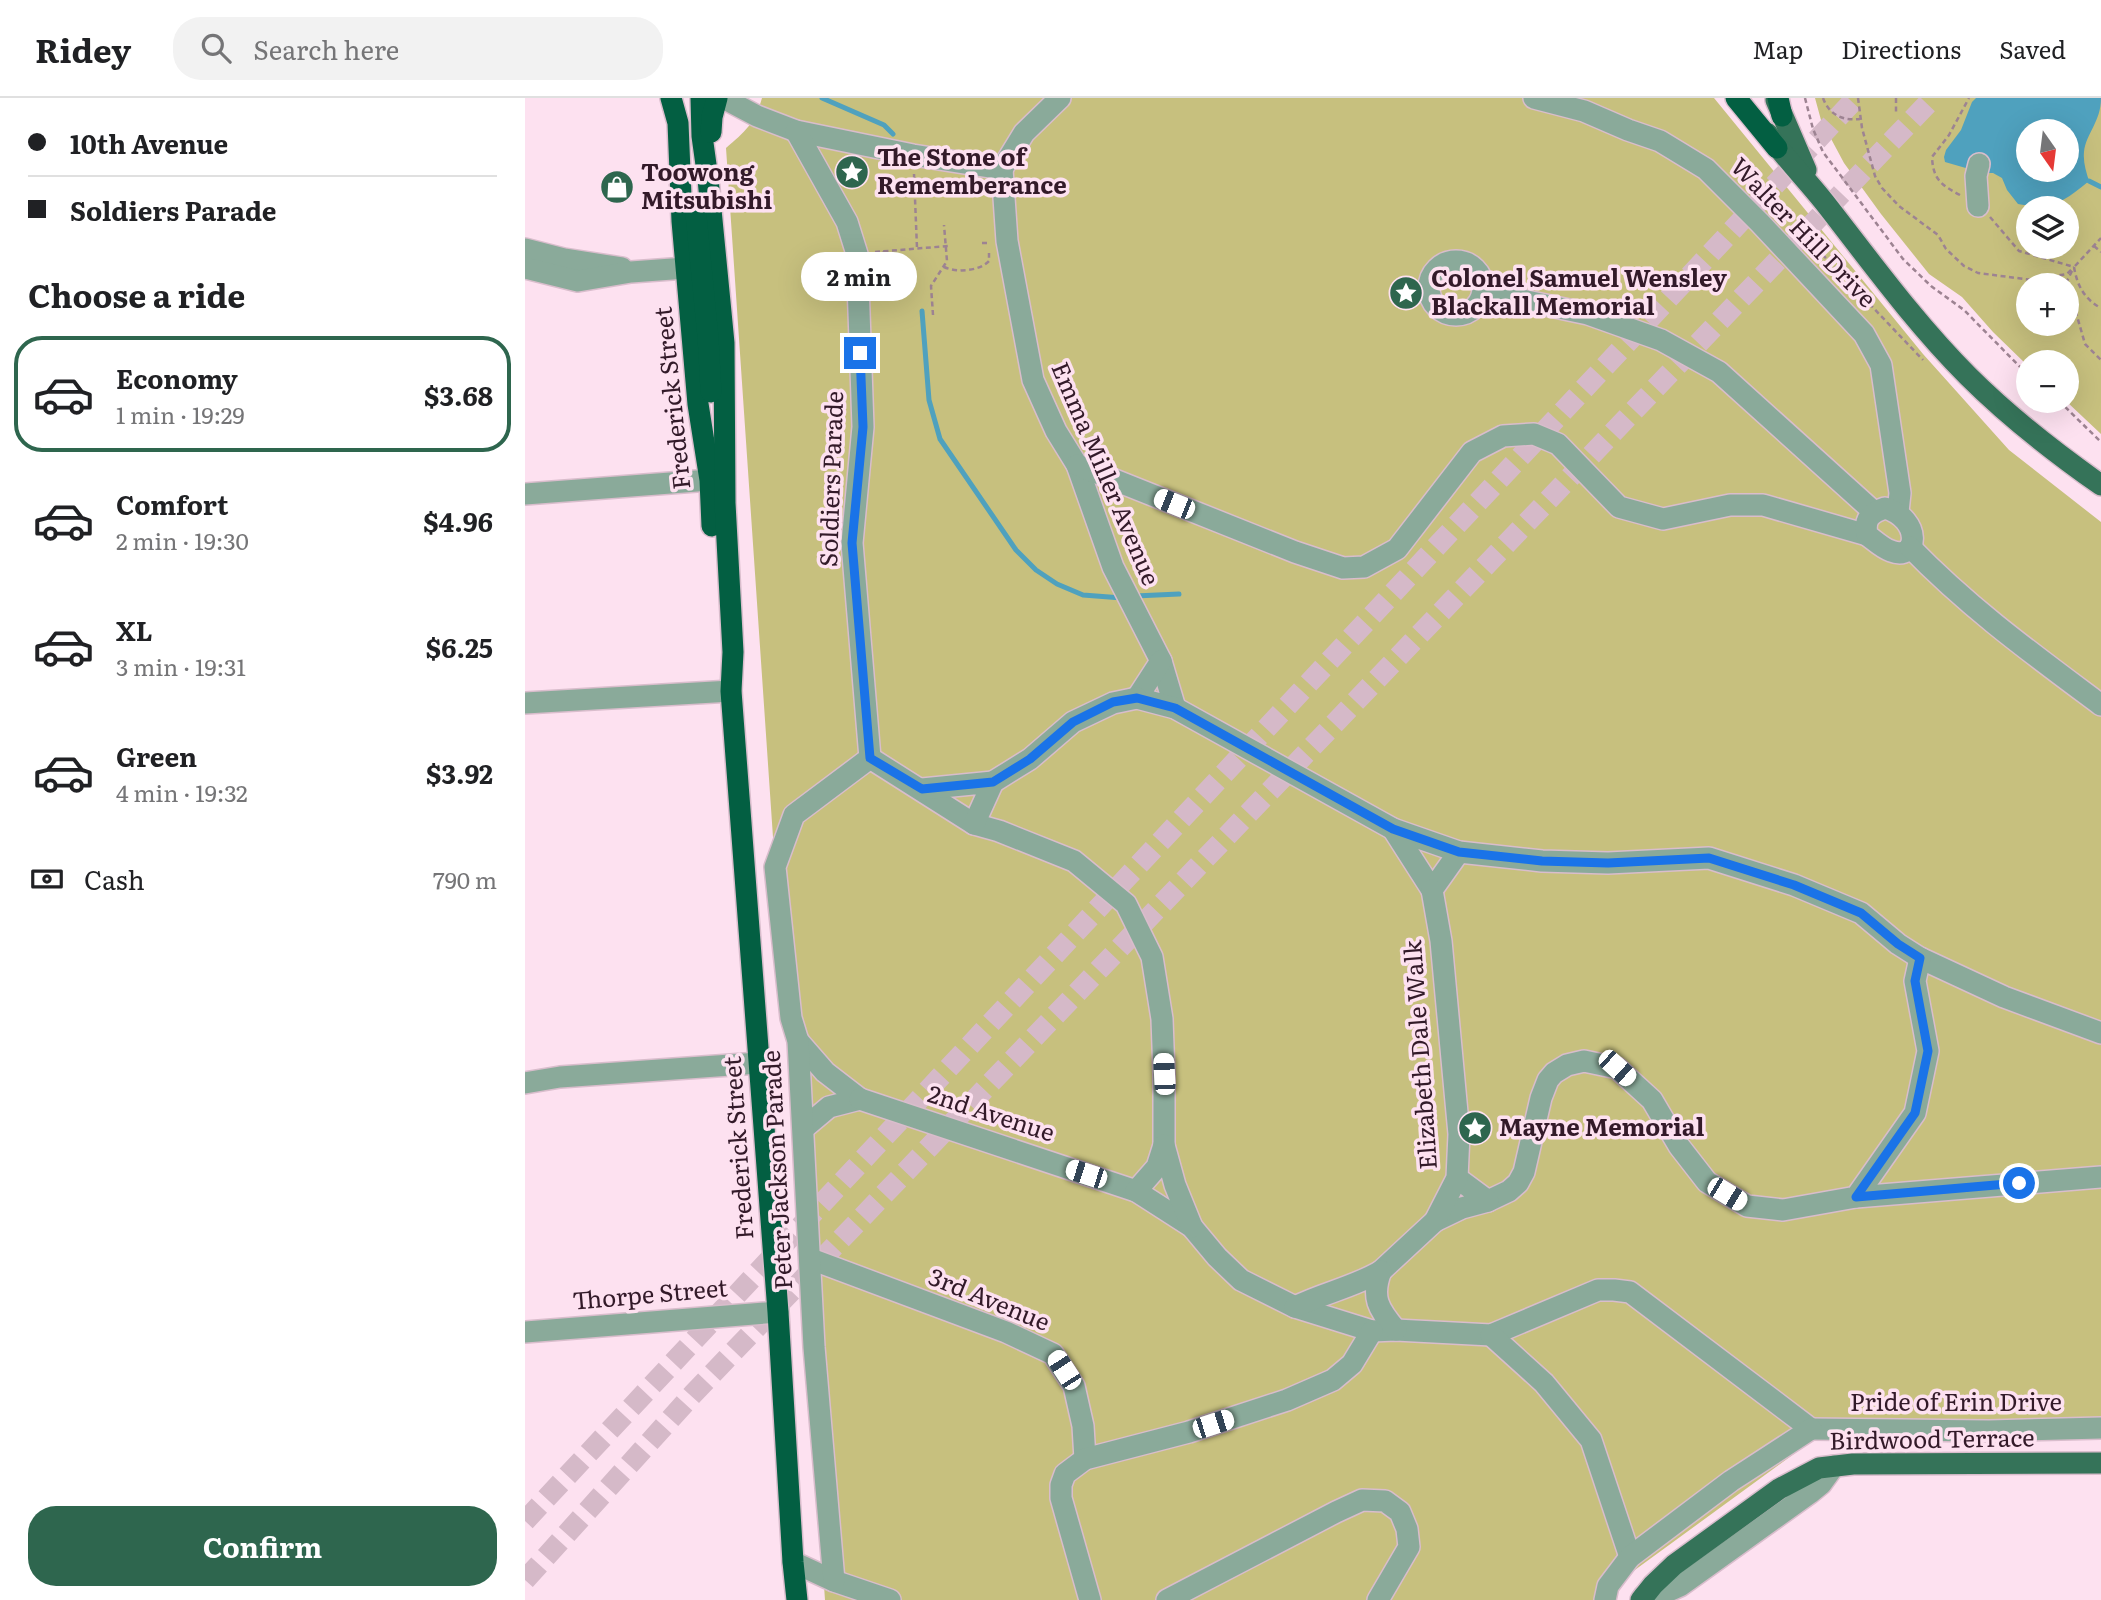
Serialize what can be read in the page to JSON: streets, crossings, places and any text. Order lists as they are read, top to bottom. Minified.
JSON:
{"streets":{"highway":["Frederick Street"],"main road":["Birdwood Terrace"],"street":["Walter Hill Drive","Emma Miller Avenue","Soldiers Parade","Elizabeth Dale Walk","2nd Avenue","Peter Jackson Parade","Thorpe Street","3rd Avenue","Pride of Erin Drive"]},"crossings":[["Frederick Street","Thorpe Street"],["Soldiers Parade","Peter Jackson Parade"],["Elizabeth Dale Walk","2nd Avenue"],["2nd Avenue","Peter Jackson Parade"],["Peter Jackson Parade","3rd Avenue"]],"places":{"place":["The Stone of Rememberance","Colonel Samuel Wensley Blackall Memorial","Mayne Memorial"],"shop":["Toowong Mitsubishi"]},"north":"bottom","page":{"header":"Ridey","search":"Search here","nav":["Map","Directions","Saved"],"banner":["10th Avenue","Soldiers Parade"],"map_buttons":["+","−"],"heading":"Choose a ride","bubble":"2 min","list":[{"name":"Economy","note":"1 min · 19:29","value":"$3.68"},{"name":"Comfort","note":"2 min · 19:30","value":"$4.96"},{"name":"XL","note":"3 min · 19:31","value":"$6.25"},{"name":"Green","note":"4 min · 19:32","value":"$3.92"}],"pay":["Cash","790 m"],"buttons":"Confirm"}}
